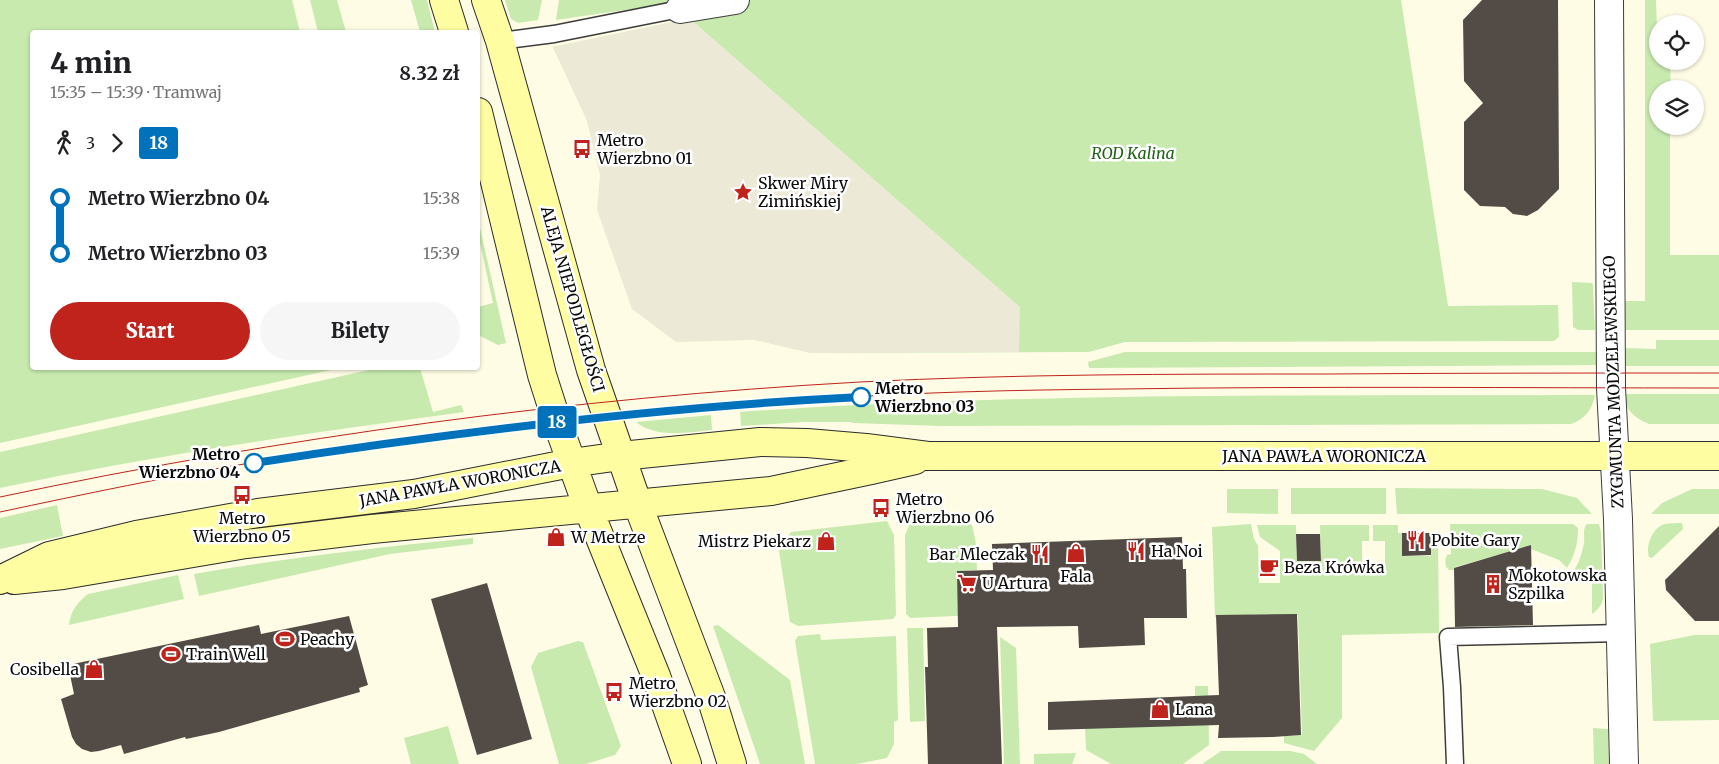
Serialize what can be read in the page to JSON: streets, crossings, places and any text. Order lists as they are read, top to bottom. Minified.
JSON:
{"streets":{"street":["ALEJA NIEPODLEGŁOŚCI","ZYGMUNTA MODZELEWSKIEGO","JANA PAWŁA WORONICZA"]},"crossings":[["ALEJA NIEPODLEGŁOŚCI","JANA PAWŁA WORONICZA"],["ZYGMUNTA MODZELEWSKIEGO","JANA PAWŁA WORONICZA"]],"parks":["ROD Kalina"],"places":{"bus stop":["Metro Wierzbno 01","Metro Wierzbno 05","Metro Wierzbno 06","Metro Wierzbno 02"],"place":["Skwer Miry Zimińskiej"],"other":["Metro Wierzbno 03","Metro Wierzbno 04"],"shop":["W Metrze","Mistrz Piekarz","Fala","Cosibella","Lana"],"restaurant":["Pobite Gary","Ha Noi","Bar Mleczak"],"cafe":["Beza Krówka"],"supermarket":["U Artura"],"building":["Mokotowska Szpilka"],"sports":["Peachy","Train Well"]},"lines":["tram line 18"],"page":{"on_map":"18","heading":["4 min","15:35 – 15:39 · Tramwaj","8.32 zł"],"legs":["3","18"],"list":[{"name":"Metro Wierzbno 04","value":"15:38"},{"name":"Metro Wierzbno 03","value":"15:39"}],"buttons":["Start","Bilety"]}}
